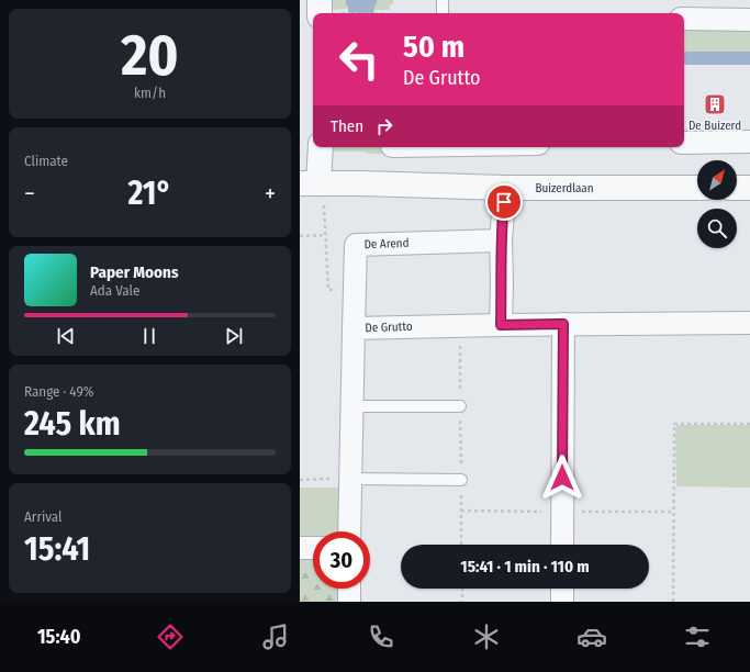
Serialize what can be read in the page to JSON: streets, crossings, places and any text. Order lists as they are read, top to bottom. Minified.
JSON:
{"streets":{"street":["Buizerdlaan","De Arend","De Grutto"]},"crossings":[["De Arend","De Grutto"]],"places":{"building":["De Buizerd"]},"north":"top right","page":{"tile":[["20","km/h"],"Climate",["Range · 49%","245 km"],["Arrival","15:41"]],"turn":["50 m","De Grutto"],"then":"Then","heat":["−","21°","+"],"song":["Paper Moons","Ada Vale"],"limit":"30","trip":"15:41 · 1 min · 110 m","tabs":"15:40"}}
